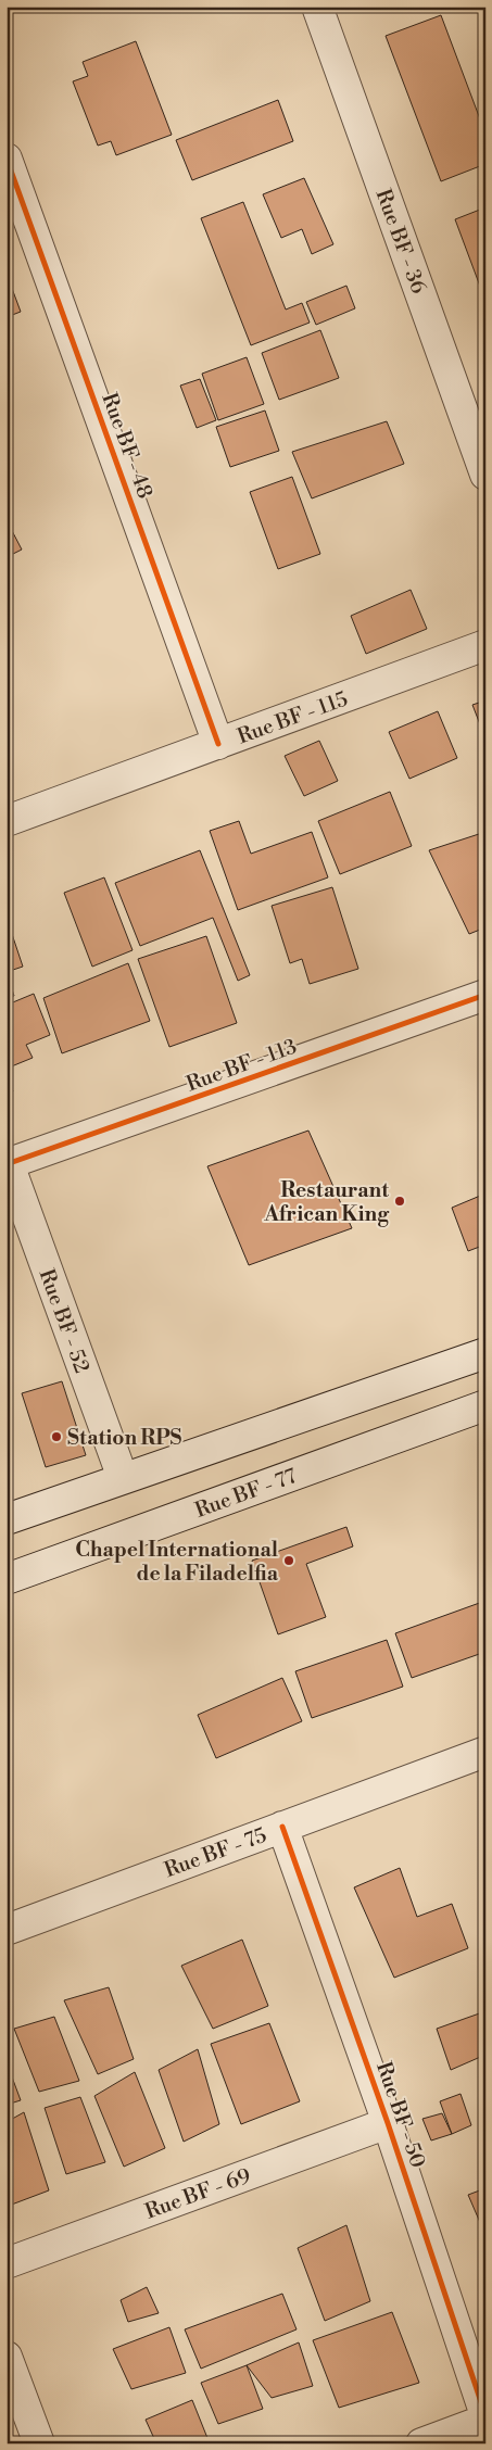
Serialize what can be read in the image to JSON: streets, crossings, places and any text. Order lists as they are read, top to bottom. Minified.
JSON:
{"streets":{"street":["Rue BF - 36","Rue BF - 48","Rue BF - 115","Rue BF - 113","Rue BF - 52","Rue BF - 77","Rue BF - 75","Rue BF - 50","Rue BF - 69"]},"crossings":[["Rue BF - 48","Rue BF - 115"],["Rue BF - 113","Rue BF - 52"],["Rue BF - 75","Rue BF - 50"],["Rue BF - 50","Rue BF - 69"]],"places":["Restaurant African King","Station RPS","Chapel International de la Filadelfia"]}
